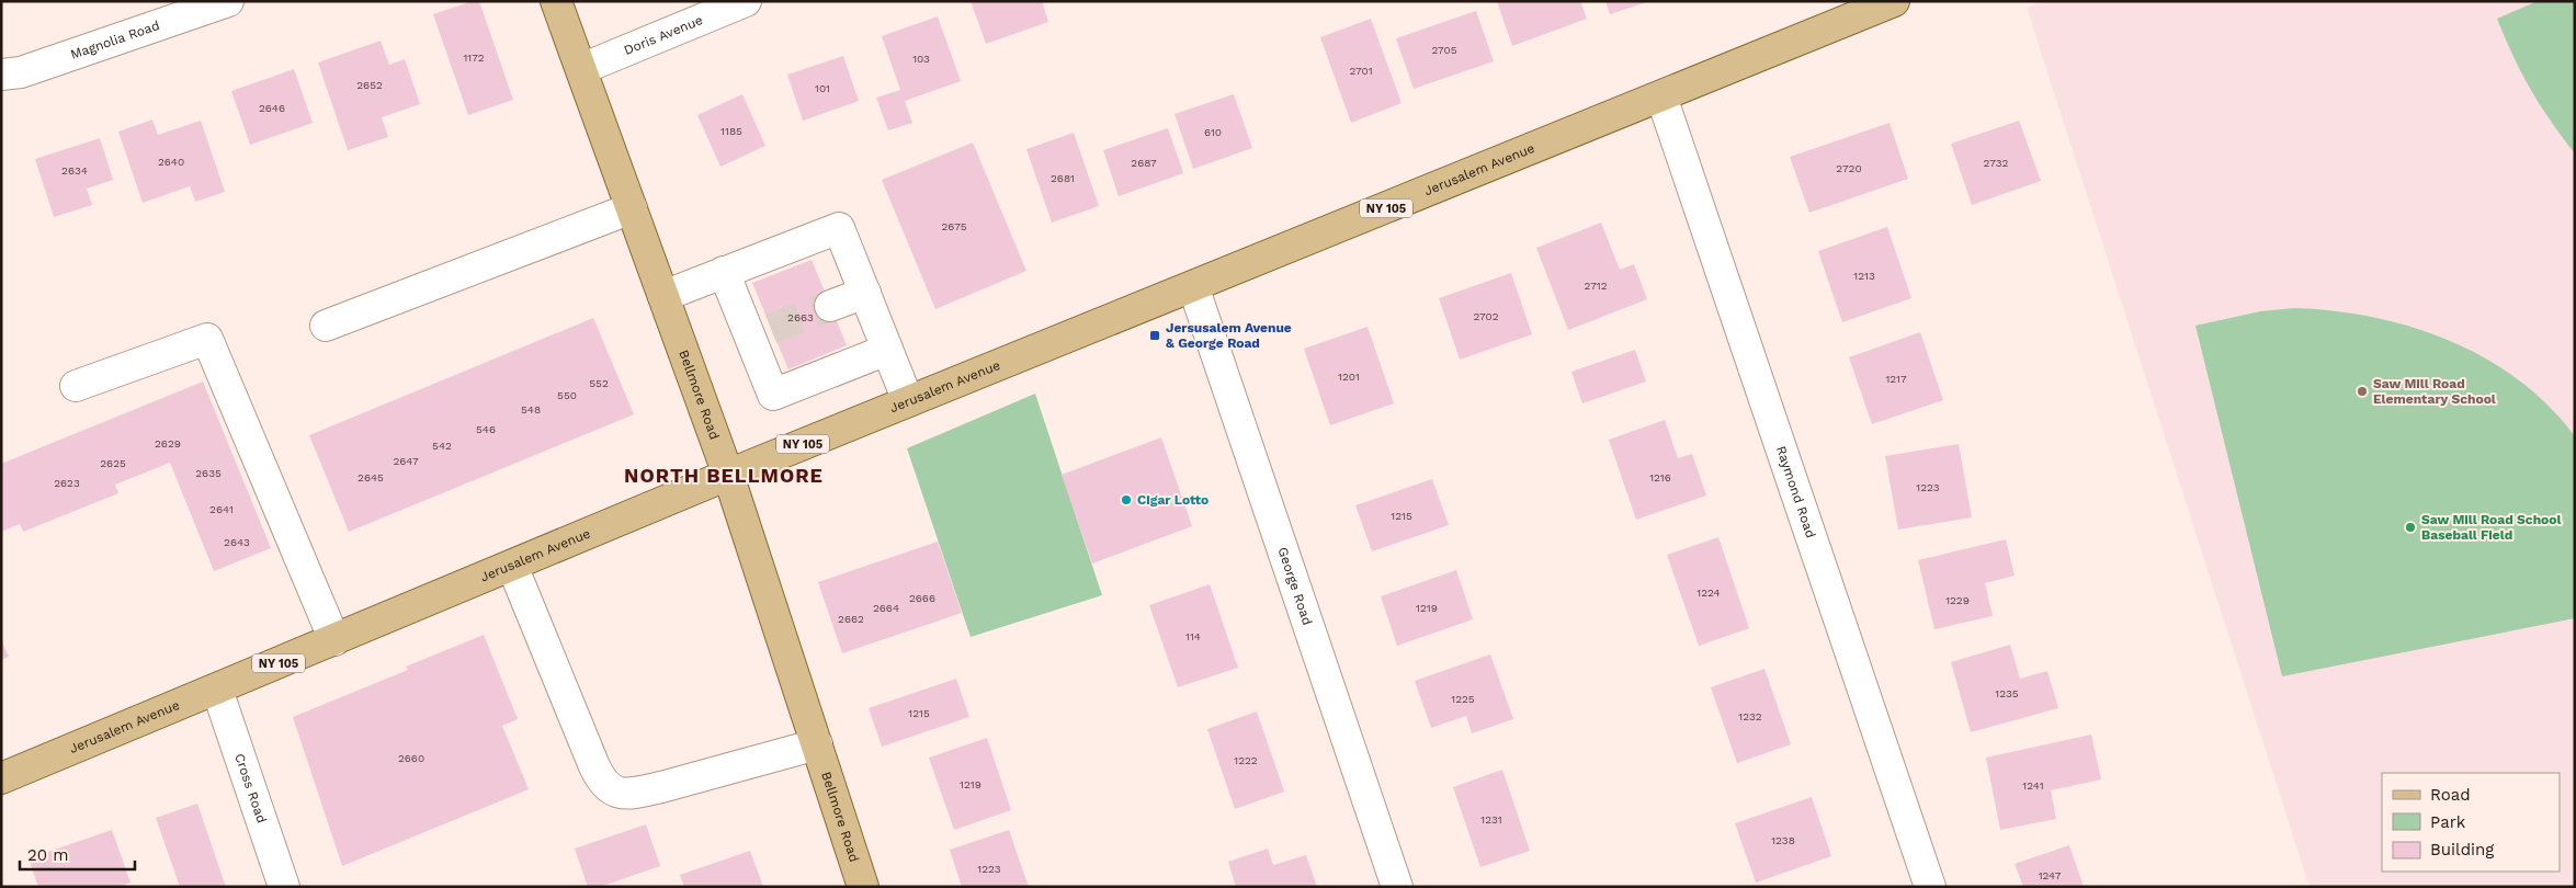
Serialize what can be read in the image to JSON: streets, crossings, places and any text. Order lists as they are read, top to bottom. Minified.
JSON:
{"streets":{"main road":["Jerusalem Avenue","NY 105","Bellmore Road"],"street":["Doris Avenue","Magnolia Road","Raymond Road","George Road","Cross Road"]},"crossings":[["Doris Avenue","Bellmore Road"],["Jerusalem Avenue","Bellmore Road"],["Jerusalem Avenue","Raymond Road"],["Jerusalem Avenue","George Road"],["Jerusalem Avenue","Cross Road"]],"districts":["NORTH BELLMORE"],"places":{"transit":["Jersusalem Avenue & George Road"],"other":["Saw Mill Road Elementary School","Cigar Lotto","Saw Mill Road School Baseball Field"]},"house_numbers":["2705","1172","103","2701","2652","101","2646","1185","610","2640","2687","2732","2720","2634","2681","2675","1213","2712","2702","2663","1201","1217","552","550","548","546","2629","542","2647","2625","2635","2645","1216","2623","1223","2641","1215","2643","1224","2666","1229","2664","1219","2662","114","1235","1225","1215","1232","2660","1222","1219","1241","1231","1238","1223","1247"],"legend":["Road","Park","Building"],"scale_bar":"20 m"}
